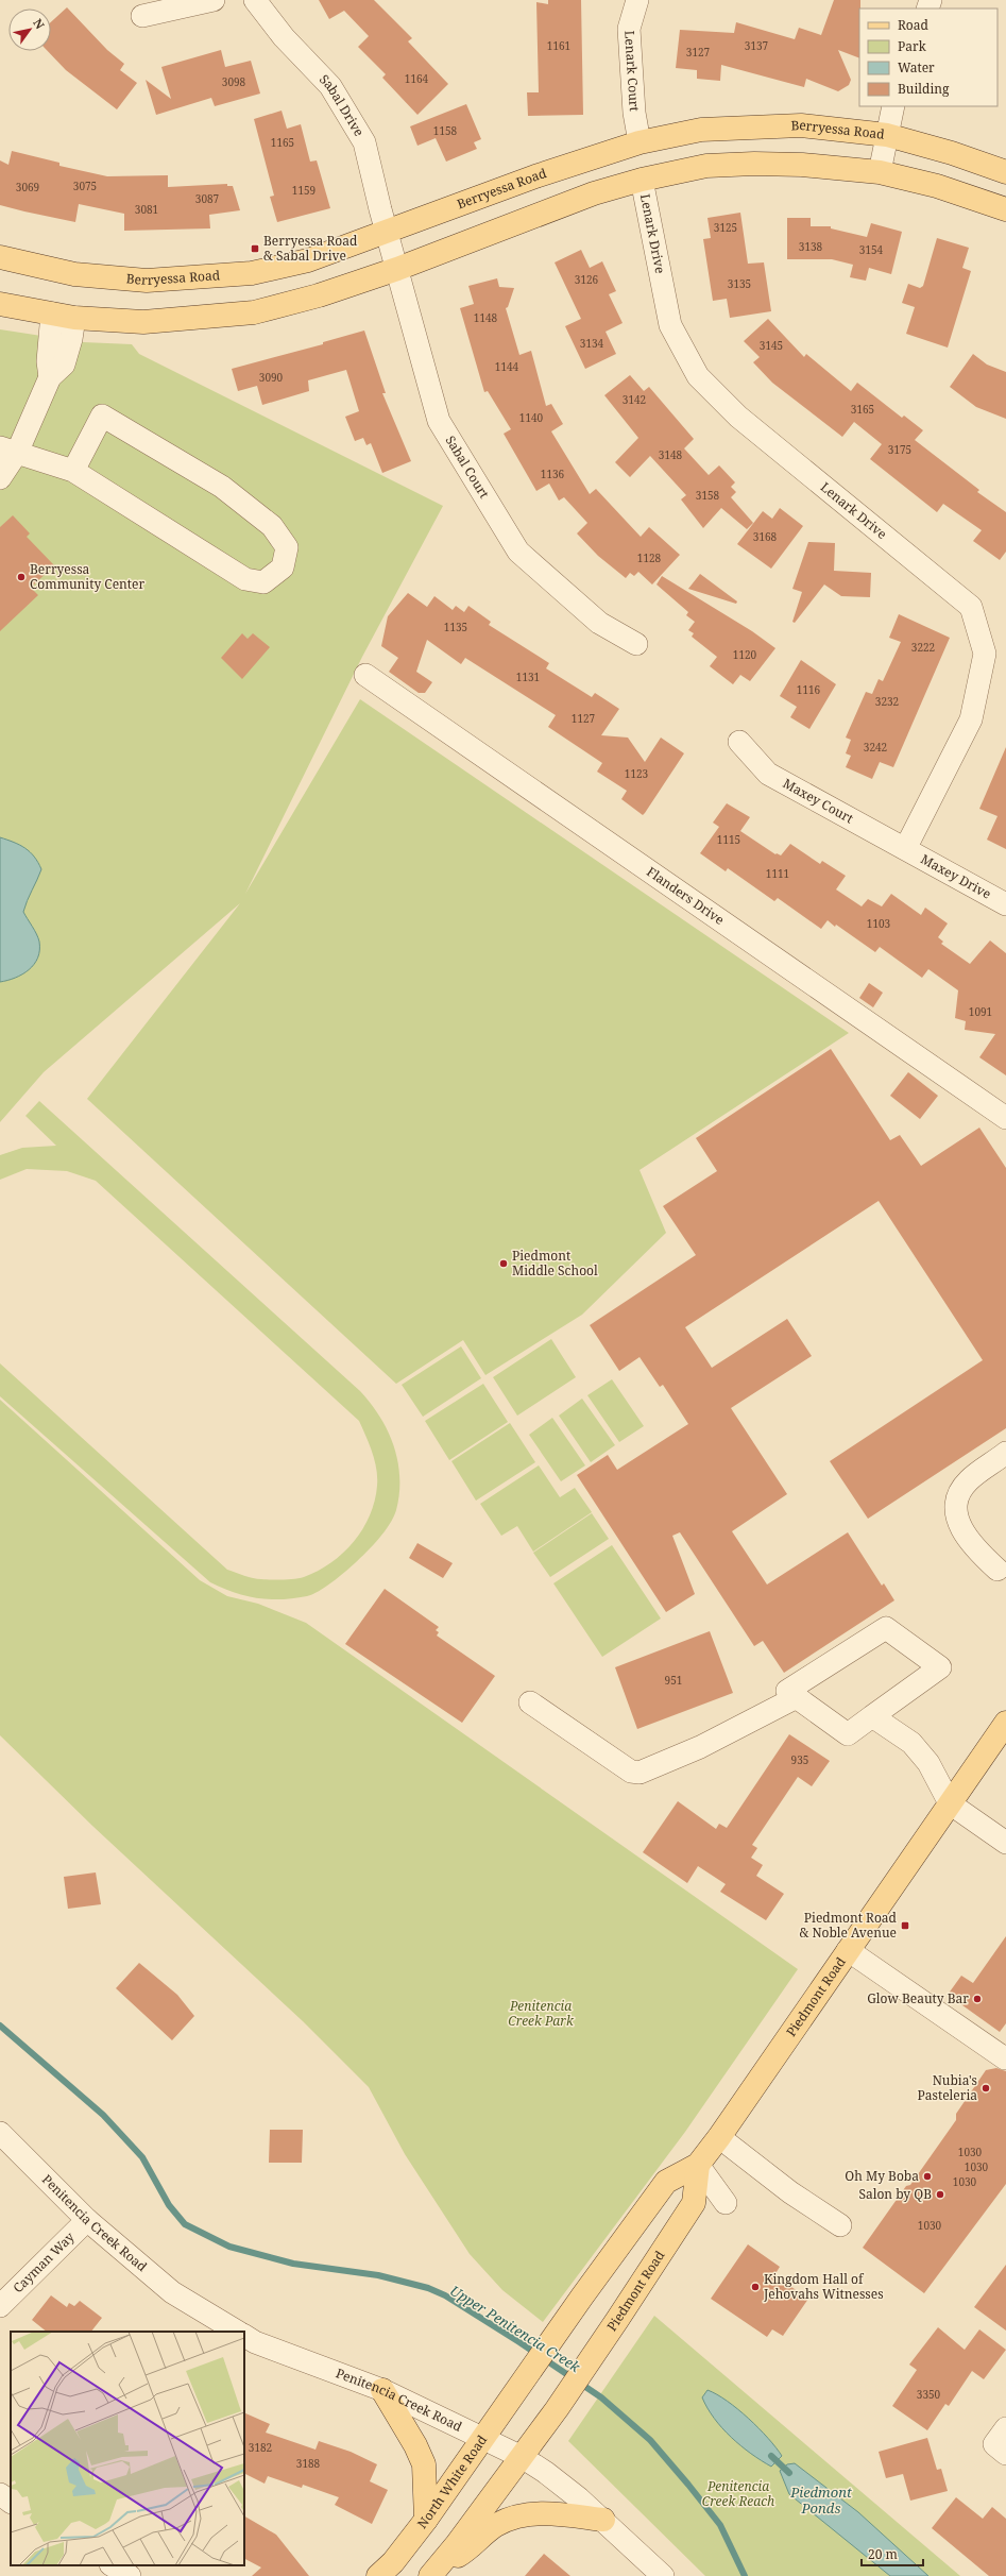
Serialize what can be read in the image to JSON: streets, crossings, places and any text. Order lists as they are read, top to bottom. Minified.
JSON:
{"streets":{"main road":["Berryessa Road","Piedmont Road","North White Road"],"street":["Lenark Court","Sabal Drive","Lenark Drive","Sabal Court","Maxey Court","Maxey Drive","Flanders Drive","Penitencia Creek Road","Cayman Way"]},"crossings":[["Lenark Court","Berryessa Road"],["Sabal Drive","Berryessa Road"],["Sabal Drive","Sabal Court"],["Berryessa Road","Sabal Court"],["Lenark Drive","Maxey Court"],["Lenark Drive","Maxey Drive"],["Maxey Court","Maxey Drive"],["Piedmont Road","Penitencia Creek Road"],["Piedmont Road","North White Road"],["Penitencia Creek Road","Cayman Way"],["Penitencia Creek Road","North White Road"]],"water":["Upper Penitencia Creek","Piedmont Ponds"],"parks":["Penitencia Creek Park","Penitencia Creek Reach"],"places":{"transit":["Berryessa Road & Sabal Drive","Piedmont Road & Noble Avenue"],"other":["Berryessa Community Center","Piedmont Middle School","Glow Beauty Bar","Nubia's Pasteleria","Oh My Boba","Salon by QB","Kingdom Hall of Jehovahs Witnesses"]},"house_numbers":["1161","3137","3127","1164","3098","1158","1165","3075","3069","1159","3087","3081","3125","3138","3154","3126","3135","1148","3134","3145","1144","3090","3142","3165","1140","3175","3148","1136","3158","3168","1128","1135","3222","1120","1131","1116","3232","1127","3242","1123","1115","1111","1103","1091","951","935","1030","1030","1030","1030","3350","3182","3188"],"legend":["Road","Park","Water","Building"],"scale_bar":"20 m","north":"top right"}
